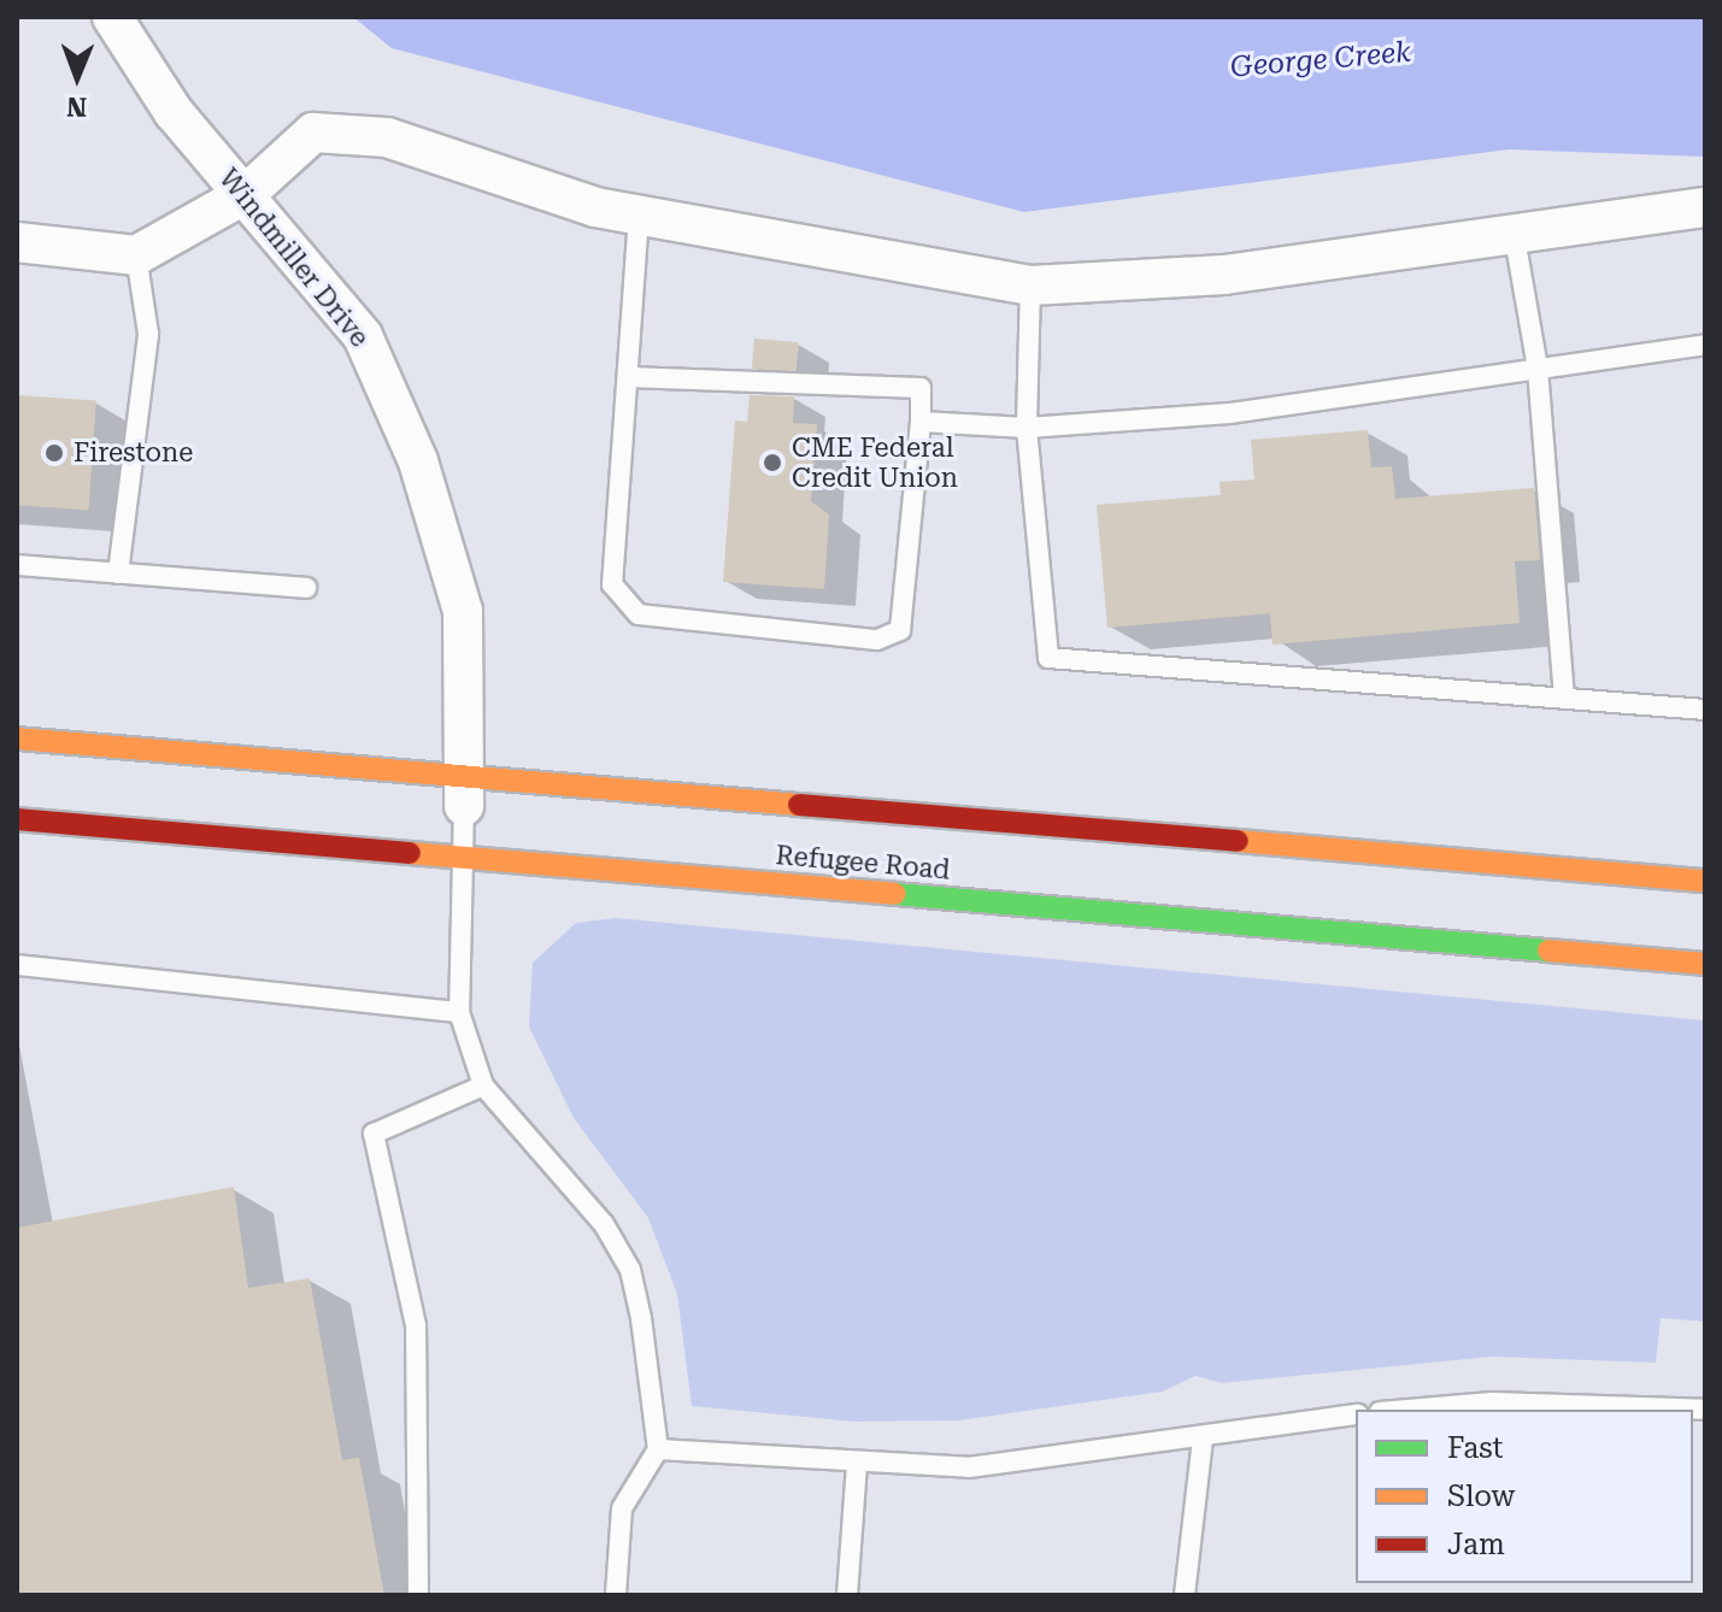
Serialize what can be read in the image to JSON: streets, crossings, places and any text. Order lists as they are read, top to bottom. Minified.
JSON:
{"streets":{"main road":["Refugee Road"],"street":["Windmiller Drive"]},"crossings":[["Windmiller Drive","Refugee Road"]],"water":["George Creek"],"places":["Firestone","CME Federal Credit Union"],"legend":["Fast","Slow","Jam"],"north":"bottom"}
